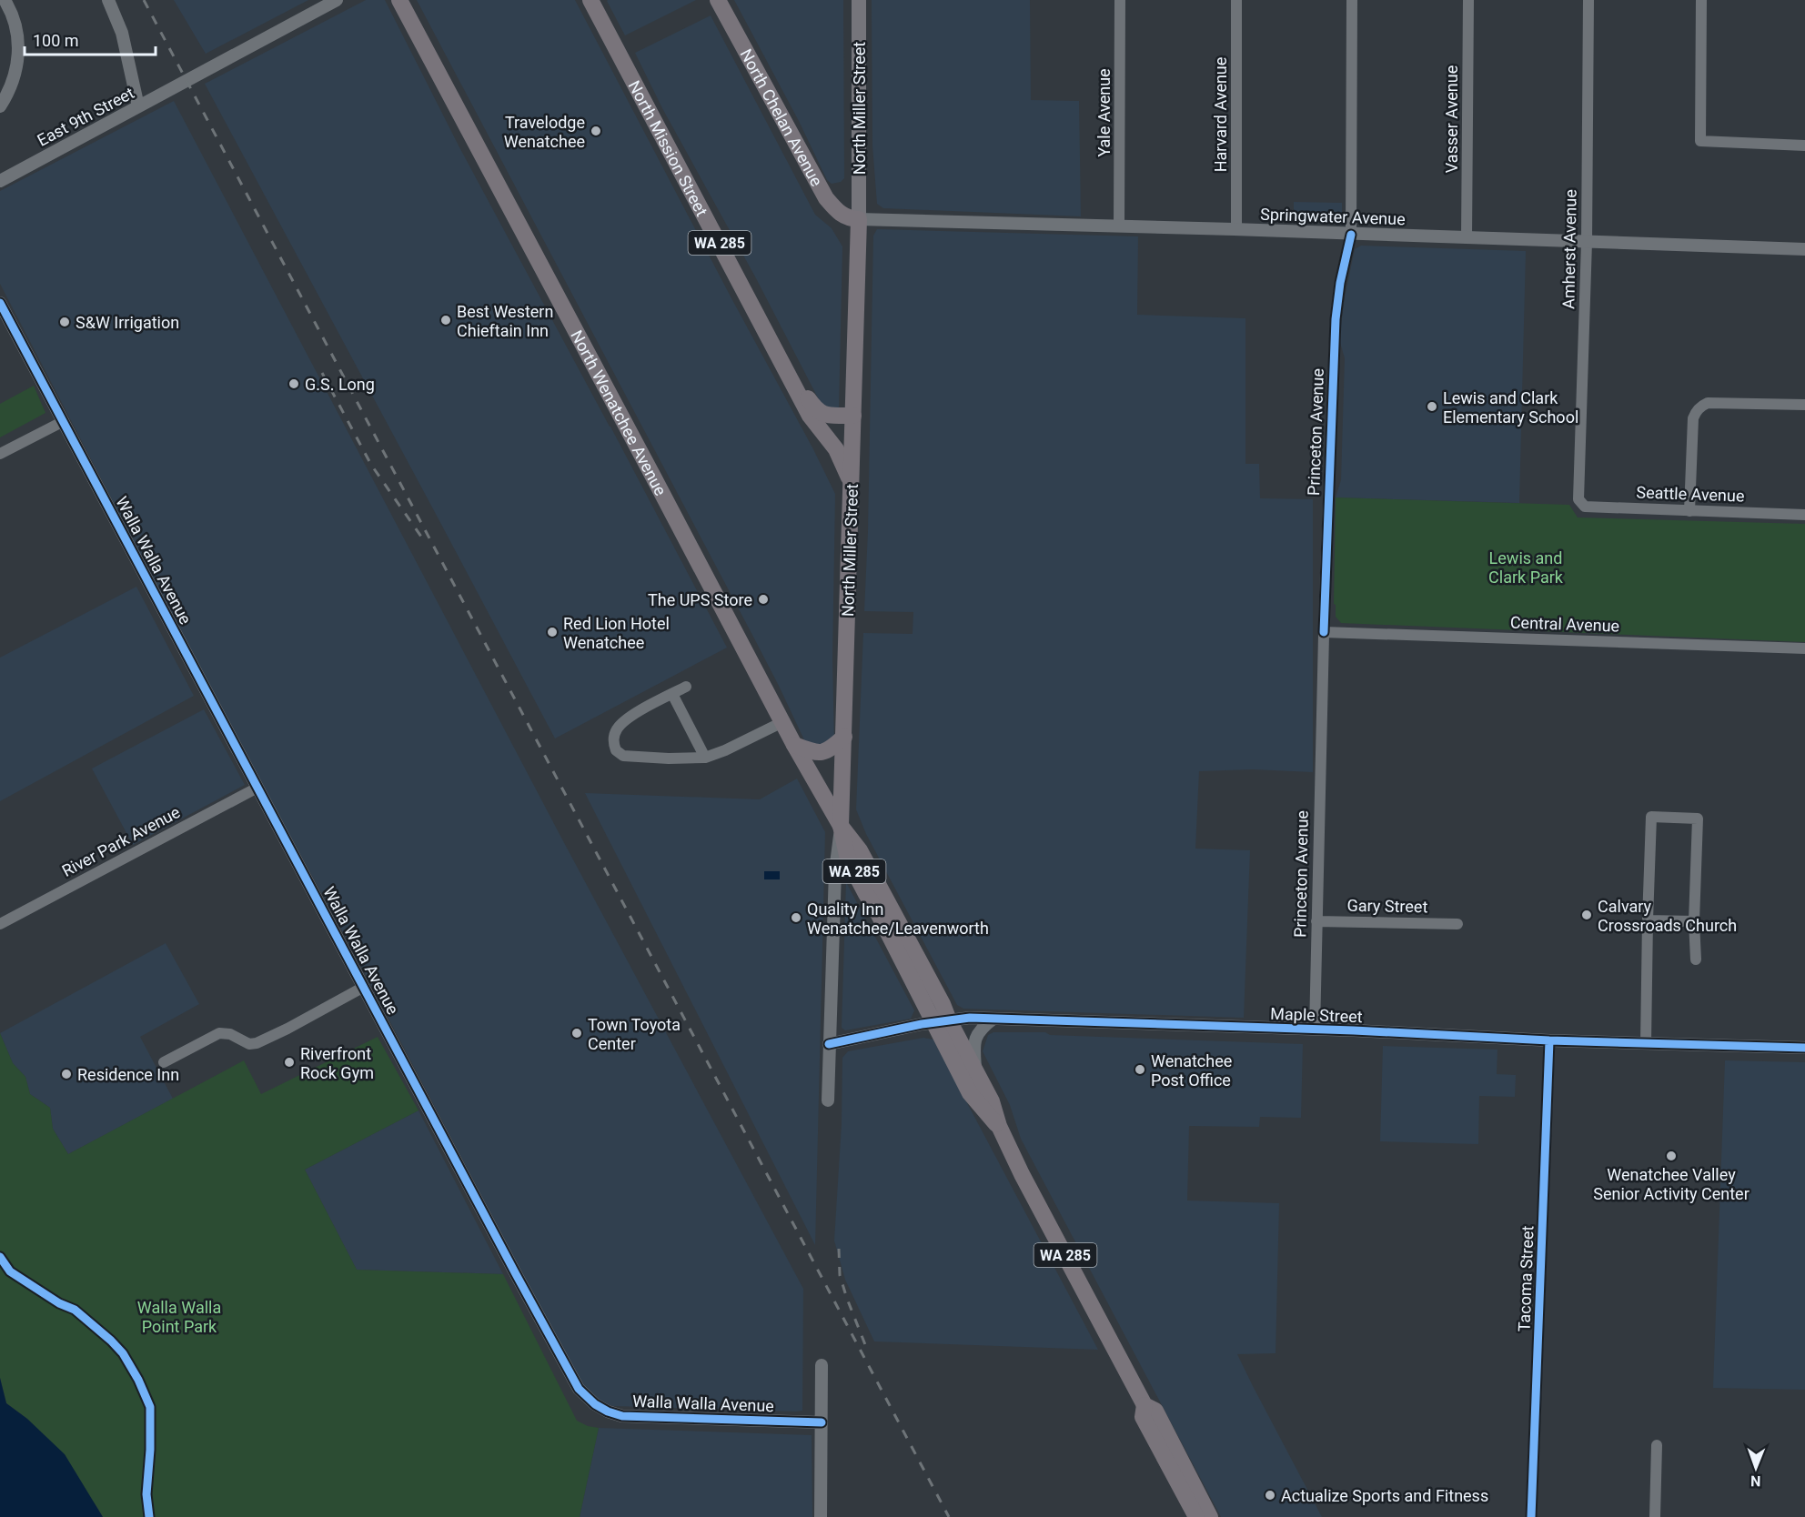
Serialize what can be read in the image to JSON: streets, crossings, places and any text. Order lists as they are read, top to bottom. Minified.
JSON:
{"streets":{"main road":["North Miller Street","North Chelan Avenue","North Mission Street","WA 285","North Wenatchee Avenue"],"street":["Yale Avenue","Harvard Avenue","East 9th Street","Vasser Avenue","Springwater Avenue","Amherst Avenue","Princeton Avenue","Seattle Avenue","Walla Walla Avenue","Central Avenue","River Park Avenue","Gary Street","Maple Street","Tacoma Street"]},"crossings":[["North Miller Street","North Chelan Avenue"],["North Miller Street","North Mission Street"],["North Miller Street","Springwater Avenue"],["North Miller Street","North Wenatchee Avenue"],["North Miller Street","Maple Street"],["Yale Avenue","Springwater Avenue"],["Harvard Avenue","Springwater Avenue"],["North Chelan Avenue","Springwater Avenue"],["Vasser Avenue","Springwater Avenue"],["Springwater Avenue","Amherst Avenue"],["Springwater Avenue","Princeton Avenue"],["WA 285","North Wenatchee Avenue"],["WA 285","Maple Street"],["Amherst Avenue","Seattle Avenue"],["North Wenatchee Avenue","Maple Street"],["Princeton Avenue","Central Avenue"],["Princeton Avenue","Gary Street"],["Princeton Avenue","Maple Street"],["Walla Walla Avenue","River Park Avenue"],["Maple Street","Tacoma Street"]],"parks":["Lewis and Clark Park","Walla Walla Point Park"],"places":["Travelodge Wenatchee","Best Western Chieftain Inn","S&W Irrigation","G.S. Long","Lewis and Clark Elementary School","The UPS Store","Red Lion Hotel Wenatchee","Calvary Crossroads Church","Quality Inn Wenatchee/Leavenworth","Town Toyota Center","Riverfront Rock Gym","Wenatchee Post Office","Residence Inn","Wenatchee Valley Senior Activity Center","Actualize Sports and Fitness"],"scale_bar":"100 m","north":"bottom"}
